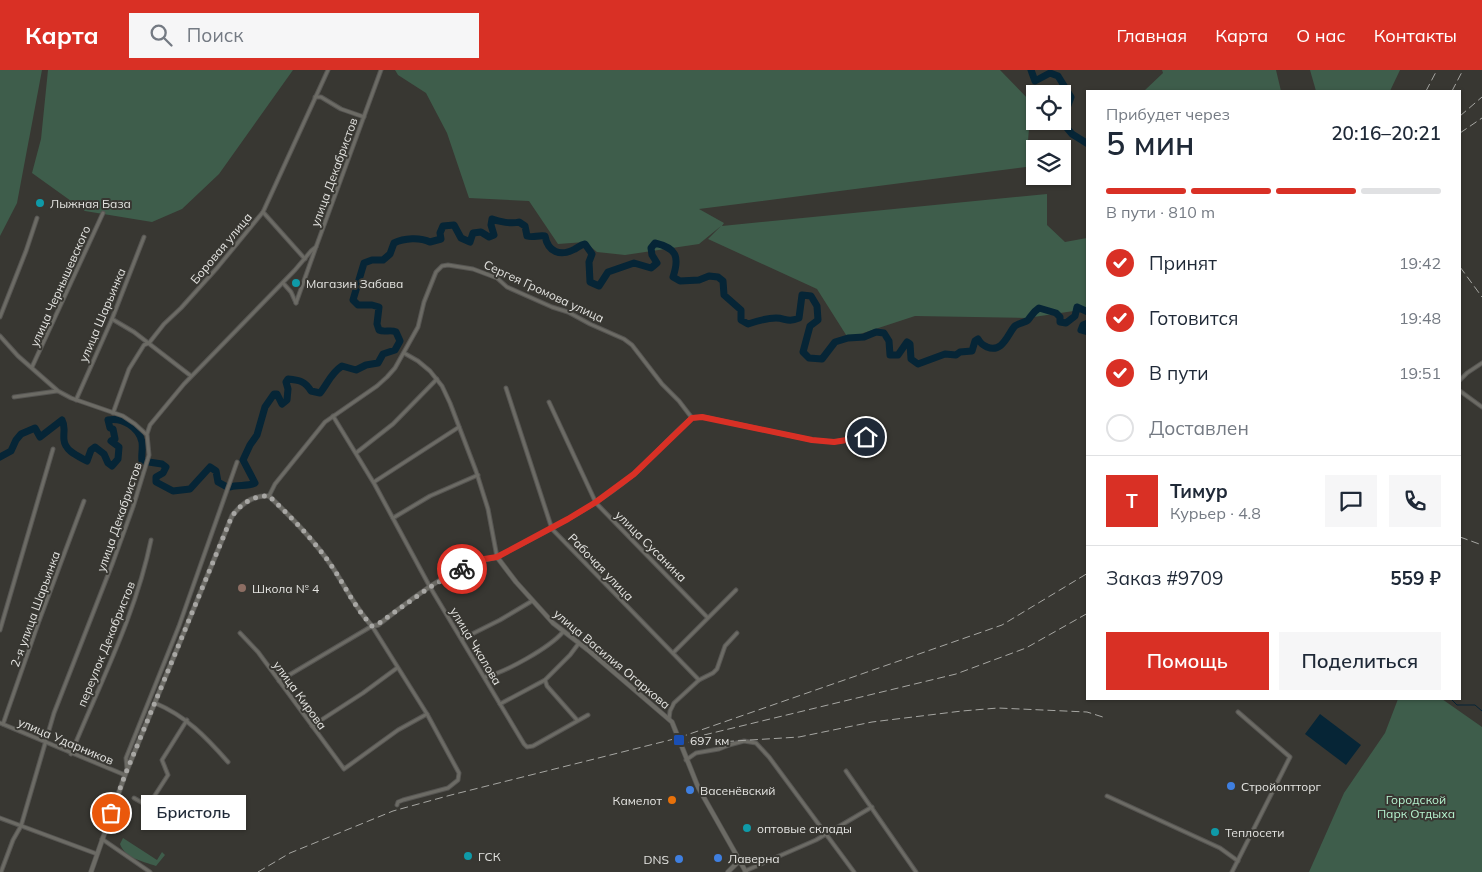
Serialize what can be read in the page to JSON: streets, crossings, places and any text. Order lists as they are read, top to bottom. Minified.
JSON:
{"streets":{"street":["улица Декабристов","Боровая улица","улица Чернышевского","Сергея Громова улица","улица Шарьинка","улица Сусанина","Рабочая улица","2-я улица Шарьинка","переулок Декабристов","улица Чкалова","улица Василия Огаркова","улица Кирова","улица Ударников"]},"crossings":[["улица Декабристов","улица Ударников"],["Сергея Громова улица","улица Чкалова"],["Сергея Громова улица","улица Василия Огаркова"],["2-я улица Шарьинка","улица Ударников"],["переулок Декабристов","улица Ударников"]],"parks":["Городской Парк Отдыха"],"places":{"other":["Лыжная База","Магазин Забава","Школа № 4","Стройоптторг","Васенёвский","Камелот","Бристоль","оптовые склады","Теплосети","ГСК","Лаверна","DNS"],"transit":["697 км"]},"page":{"header":"Карта","search":"Поиск","nav":["Главная","Карта","О нас","Контакты"],"heading":["5 мин","Прибудет через","20:16–20:21"],"panel":["Тимур","Курьер · 4.8","Заказ #9709","559 ₽"],"bar":"В пути · 810 m","list":[["Принят","19:42"],["Готовится","19:48"],["В пути","19:51"],"Доставлен"],"round":"Т","buttons":["Помощь","Поделиться"],"bubble":"Бристоль"}}
